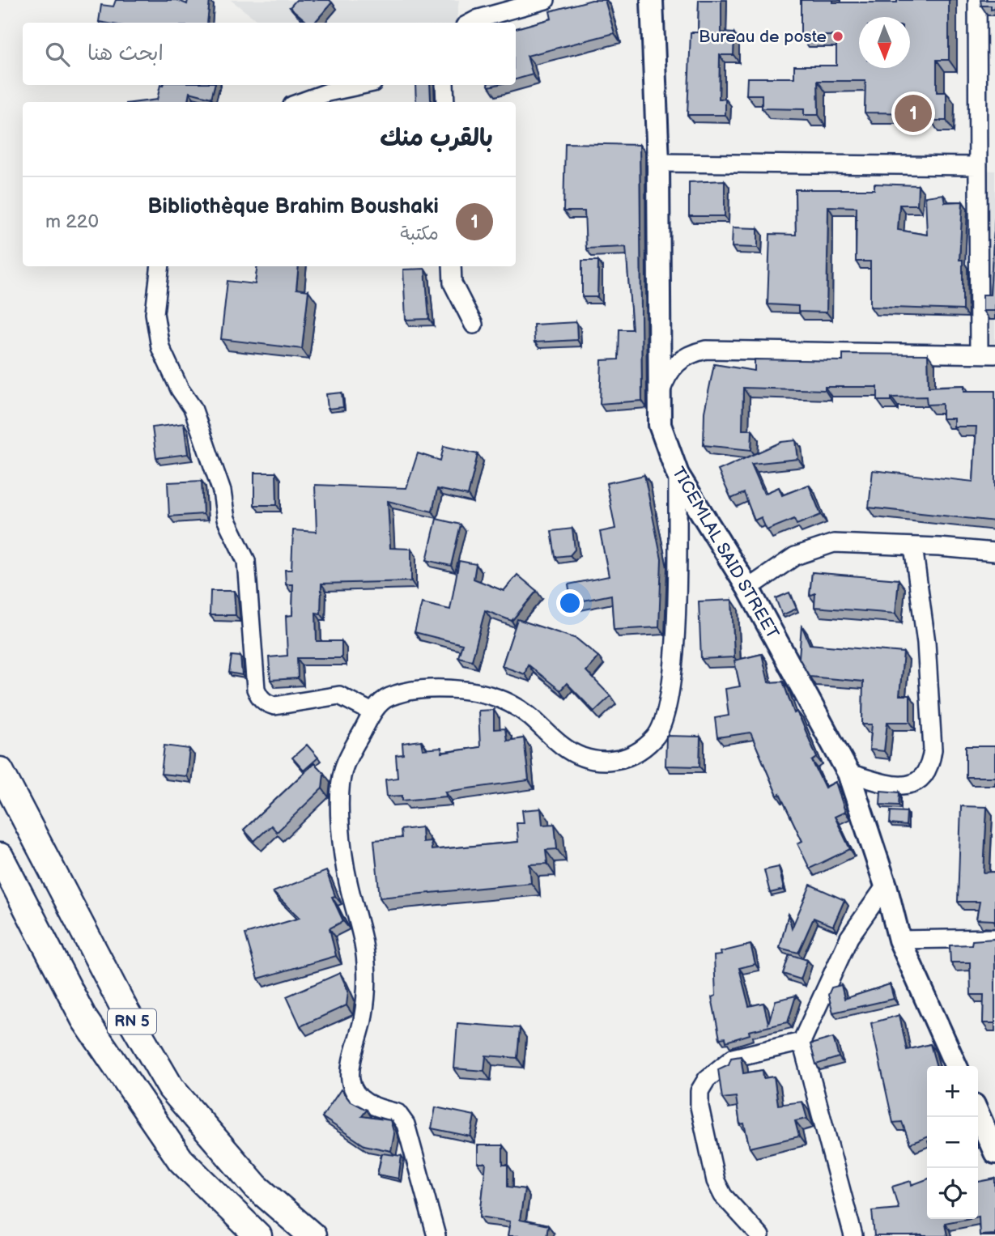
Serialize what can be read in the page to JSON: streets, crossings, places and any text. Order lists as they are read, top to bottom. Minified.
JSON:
{"streets":{"highway":["RN 5"],"main road":["TICEMLAL SAID STREET"]},"places":["Bureau de poste"],"north":"bottom","page":{"search":"ابحث هنا","pins":"1","heading":"بالقرب منك","list":[{"mark":"1","name":"Bibliothèque Brahim Boushaki","note":"مكتبة","value":"220 m"}],"map_buttons":["+","−"]}}
